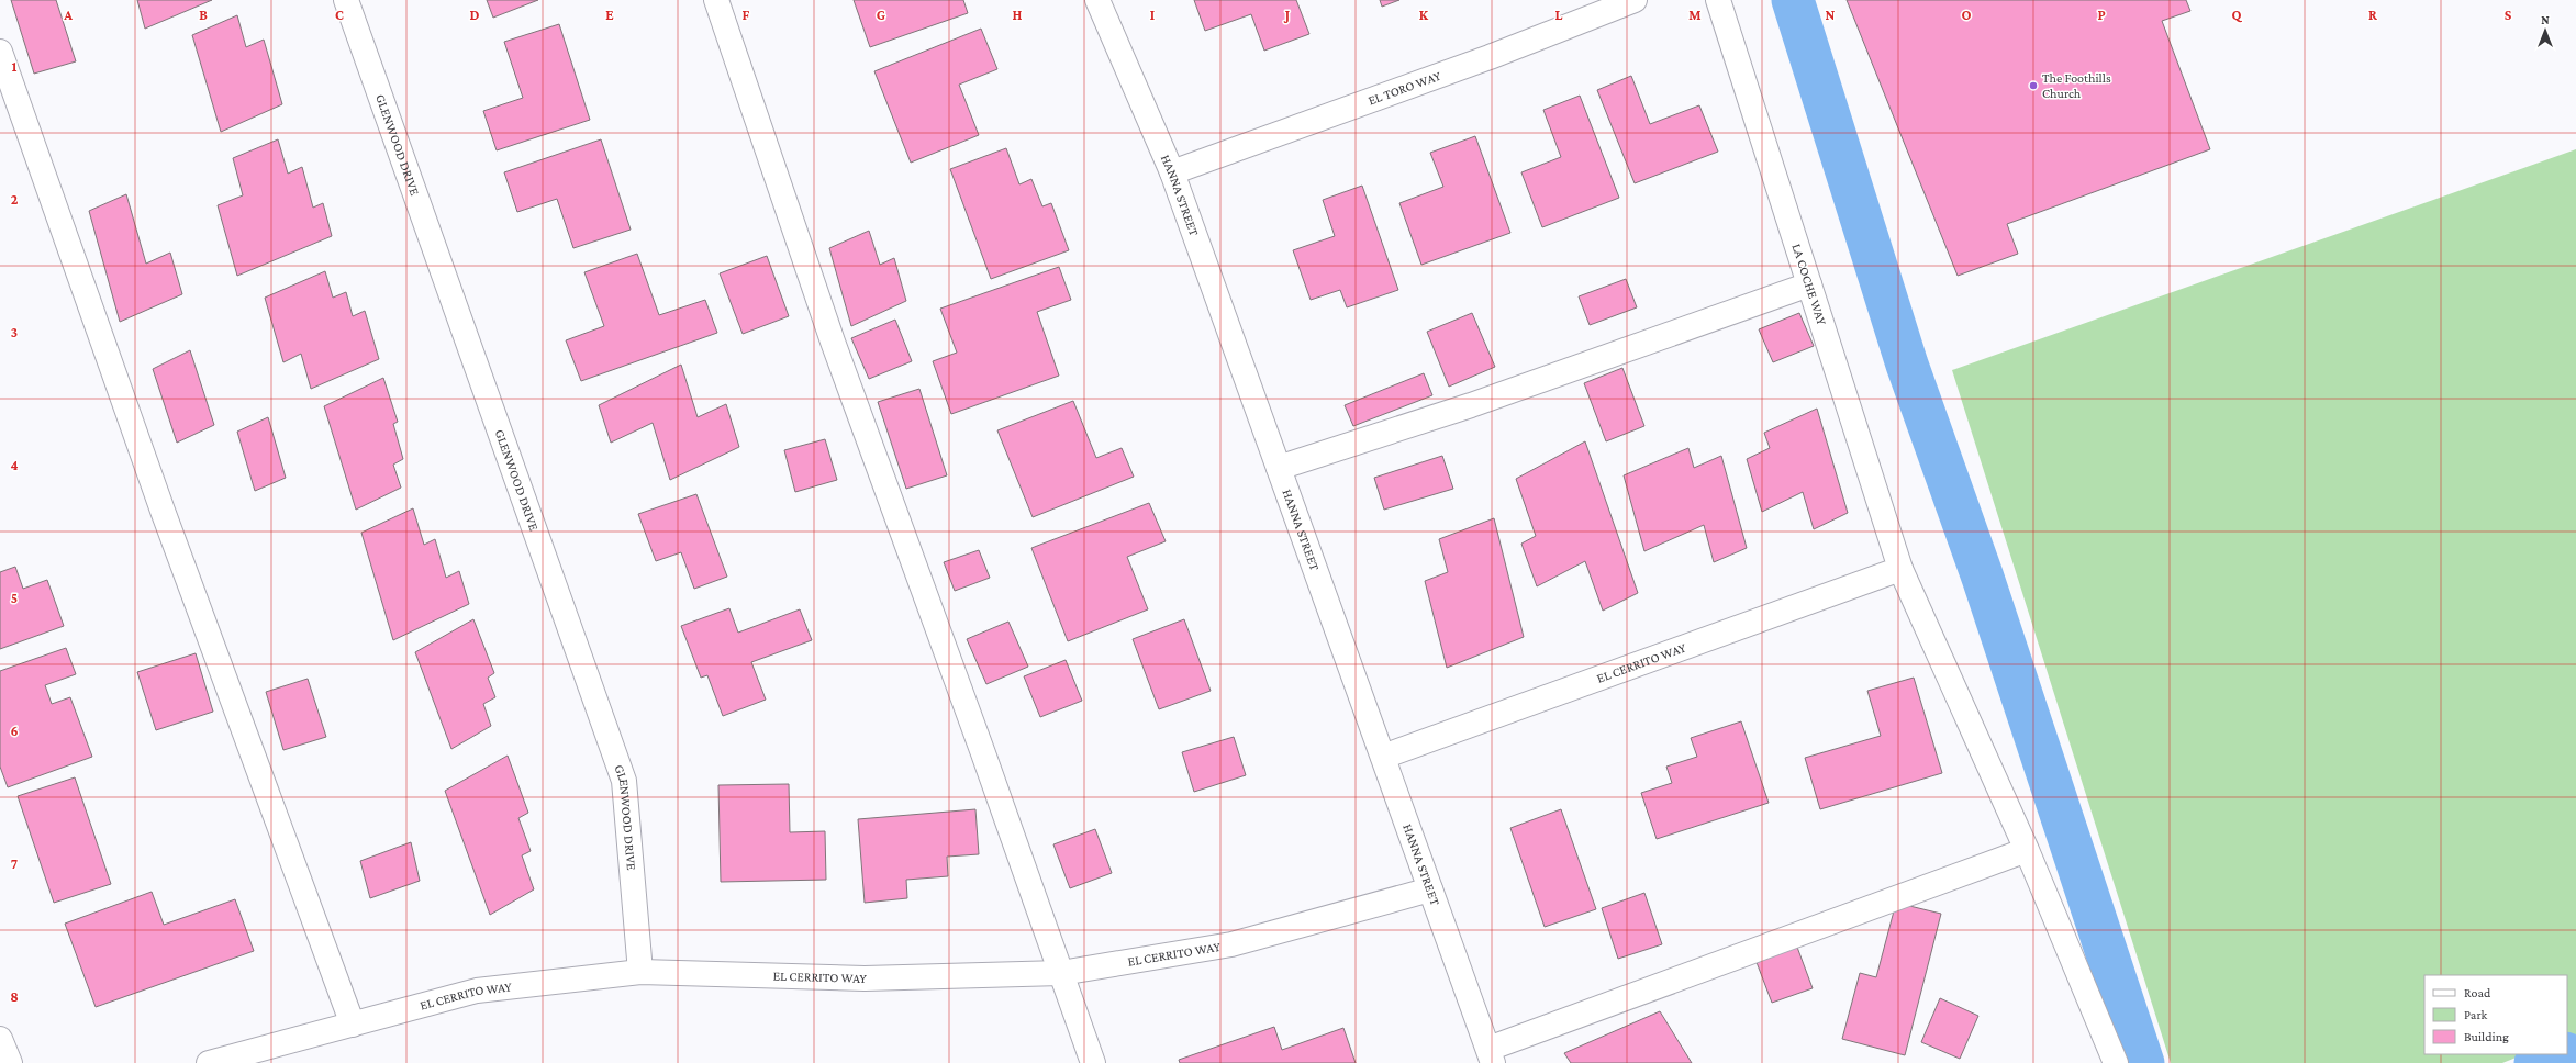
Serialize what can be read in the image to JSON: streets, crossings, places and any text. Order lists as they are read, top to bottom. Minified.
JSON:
{"streets":{"street":["EL TORO WAY","GLENWOOD DRIVE","HANNA STREET","LA COCHE WAY","EL CERRITO WAY"]},"crossings":[["EL TORO WAY","HANNA STREET"],["GLENWOOD DRIVE","EL CERRITO WAY"],["HANNA STREET","EL CERRITO WAY"],["LA COCHE WAY","EL CERRITO WAY"]],"places":["The Foothills Church"],"legend":["Road","Park","Building"],"north":"top","grid":{"columns":["A","B","C","D","E","F","G","H","I","J","K","L","M","N","O","P","Q","R","S"],"rows":["1","2","3","4","5","6","7","8"]}}
